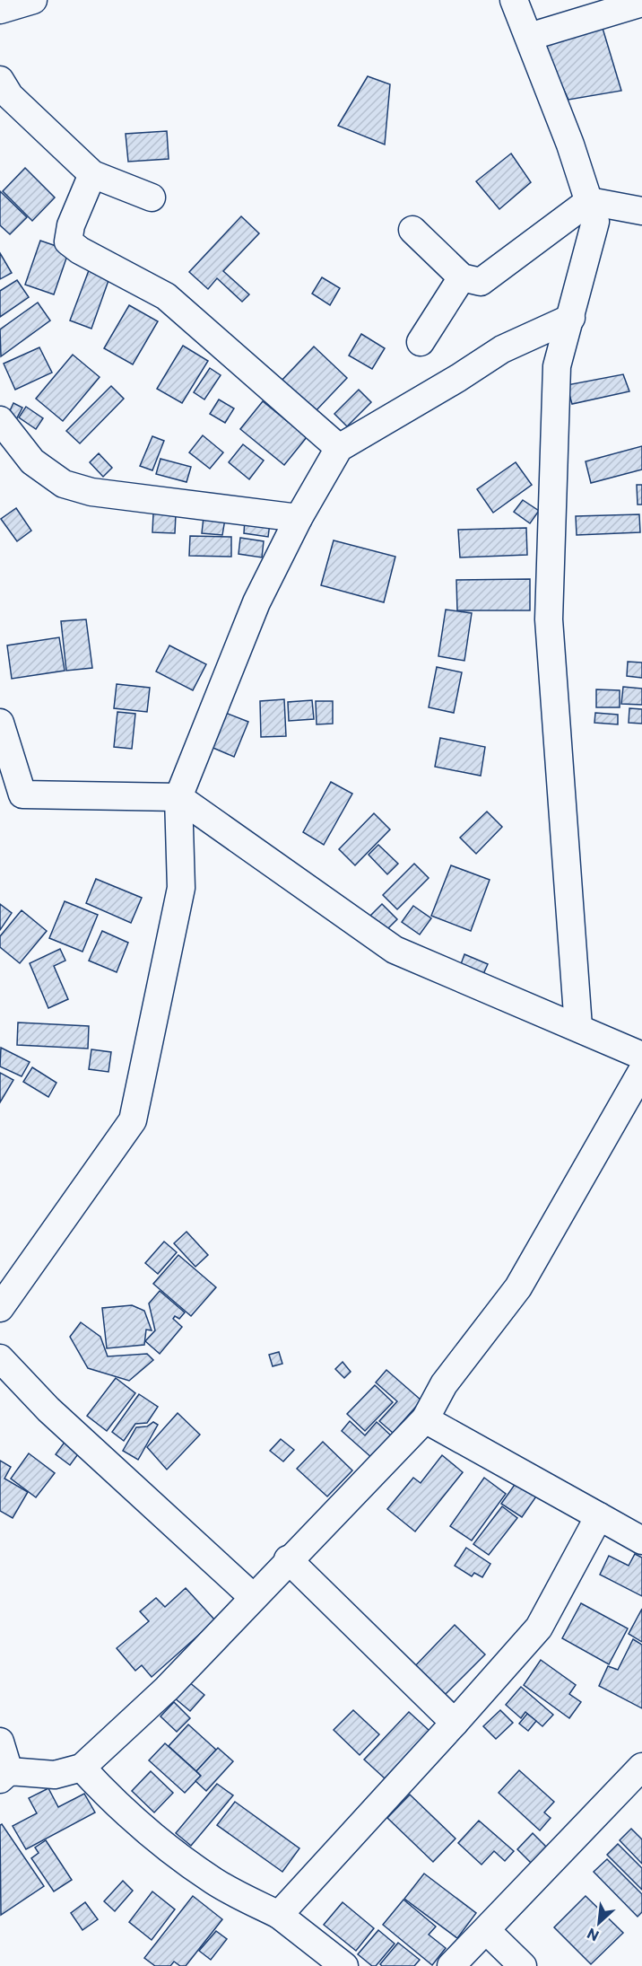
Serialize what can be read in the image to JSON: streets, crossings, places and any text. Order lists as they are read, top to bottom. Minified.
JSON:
{"north":"bottom left"}
